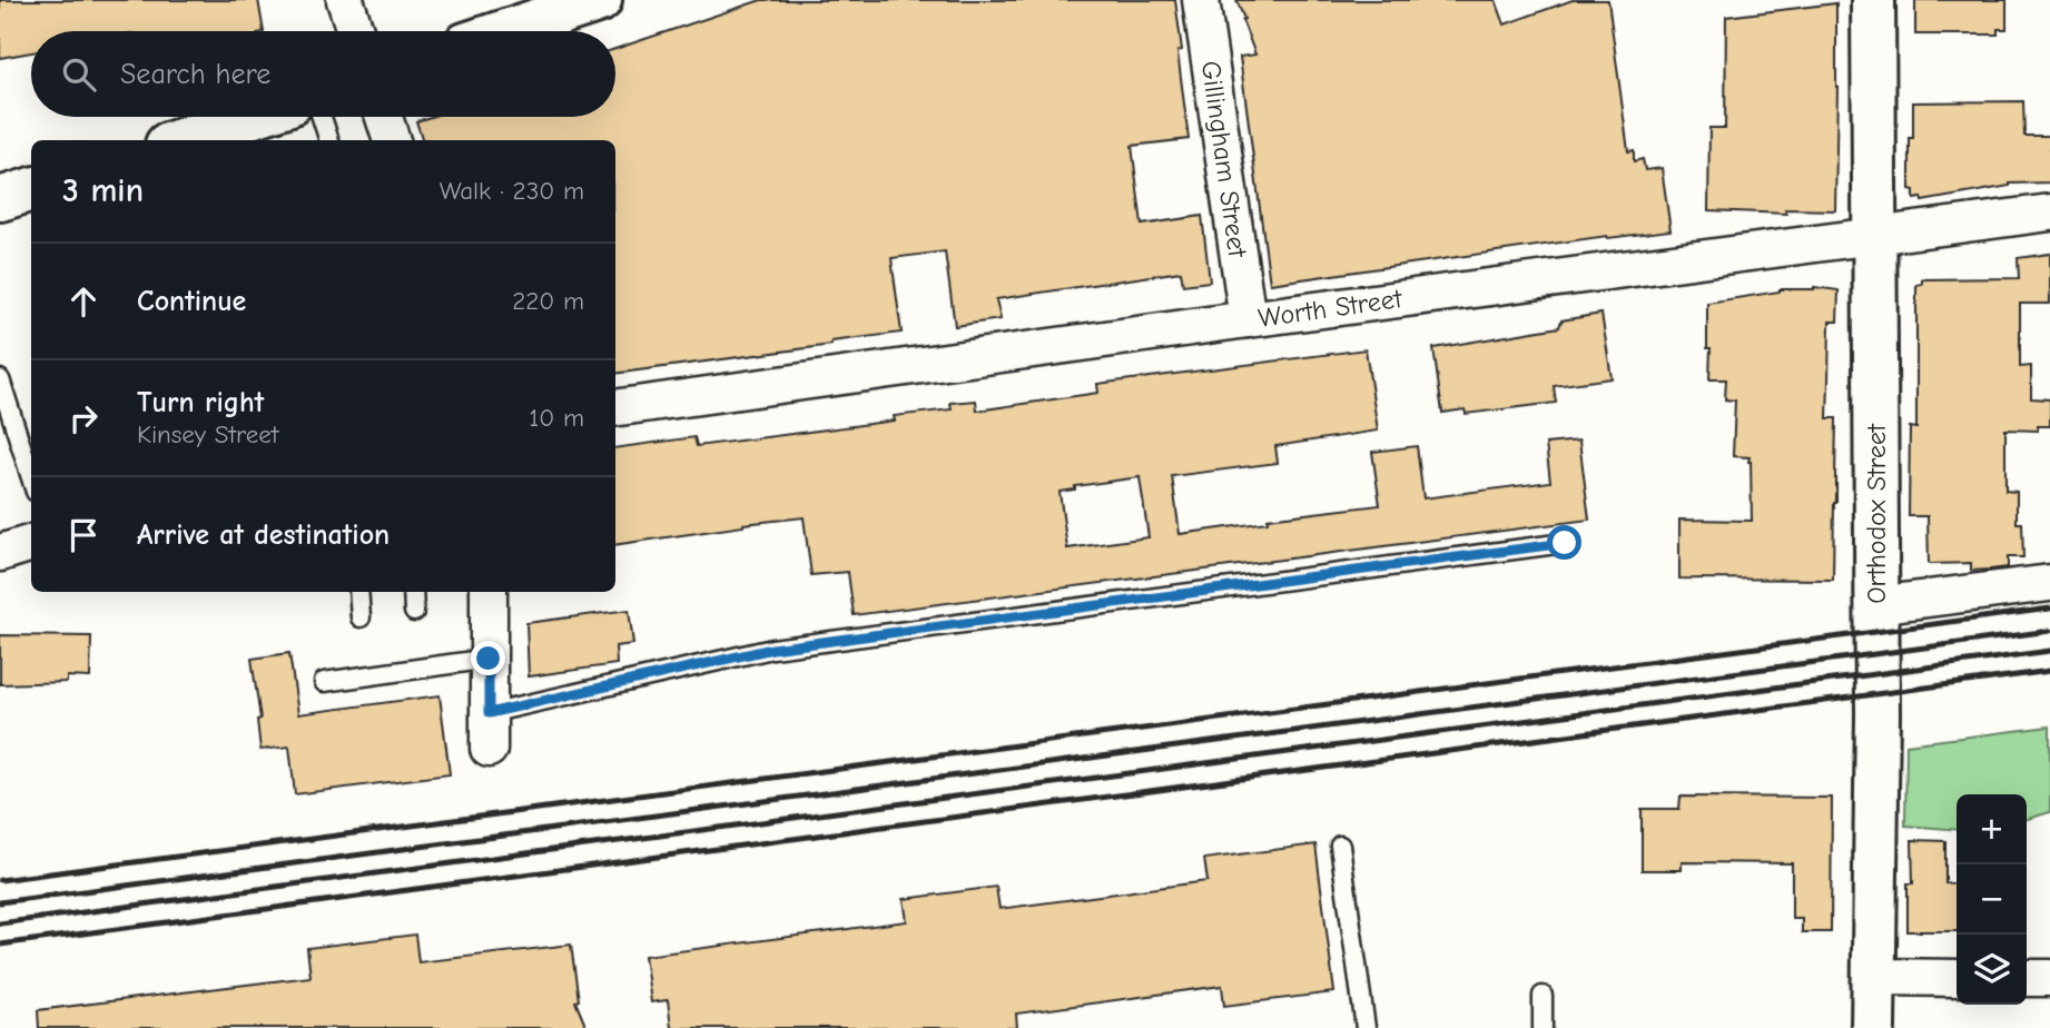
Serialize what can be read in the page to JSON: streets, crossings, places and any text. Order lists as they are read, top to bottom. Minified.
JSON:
{"streets":{"street":["Gillingham Street","Worth Street","Orthodox Street"]},"crossings":[["Gillingham Street","Worth Street"],["Worth Street","Orthodox Street"]],"page":{"search":"Search here","heading":["3 min","Walk · 230 m"],"list":[["Continue","220 m"],["Turn right","Kinsey Street","10 m"],"Arrive at destination"],"map_buttons":["+","−"]}}
